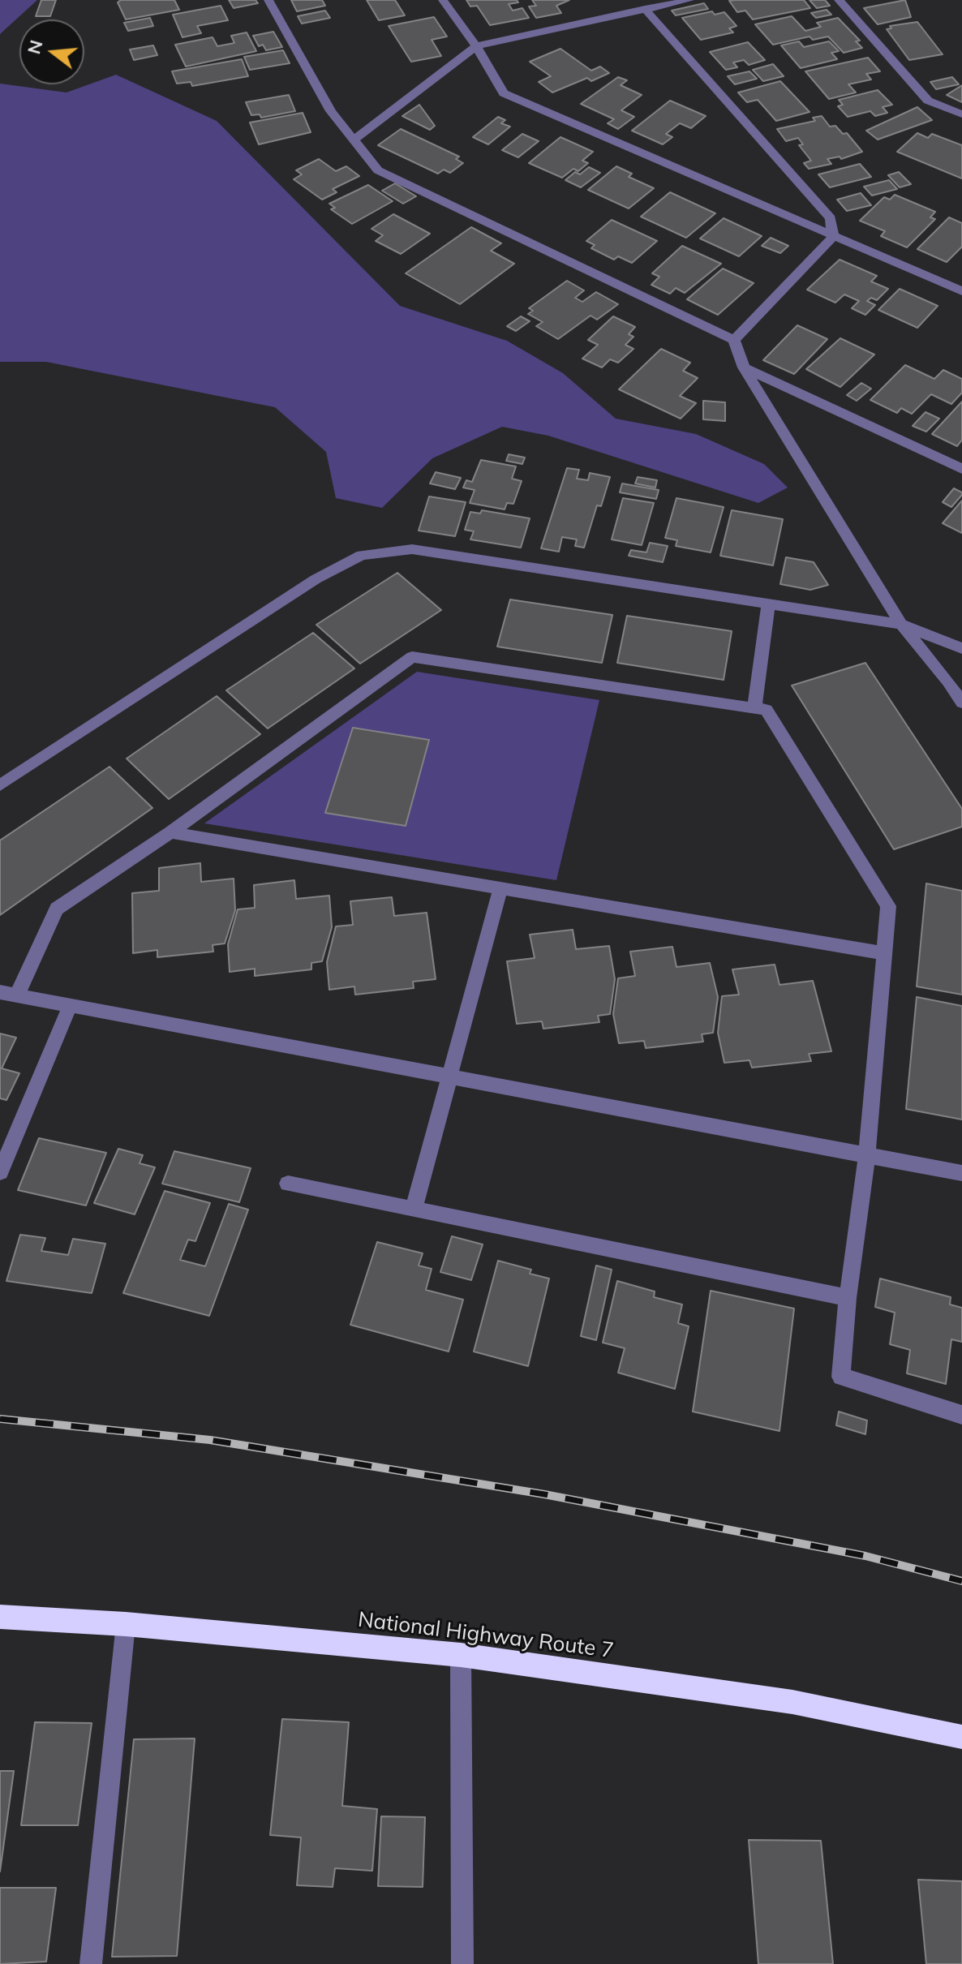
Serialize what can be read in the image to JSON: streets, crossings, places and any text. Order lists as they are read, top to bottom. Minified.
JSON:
{"streets":{"highway":["National Highway Route 7"]},"north":"left"}
